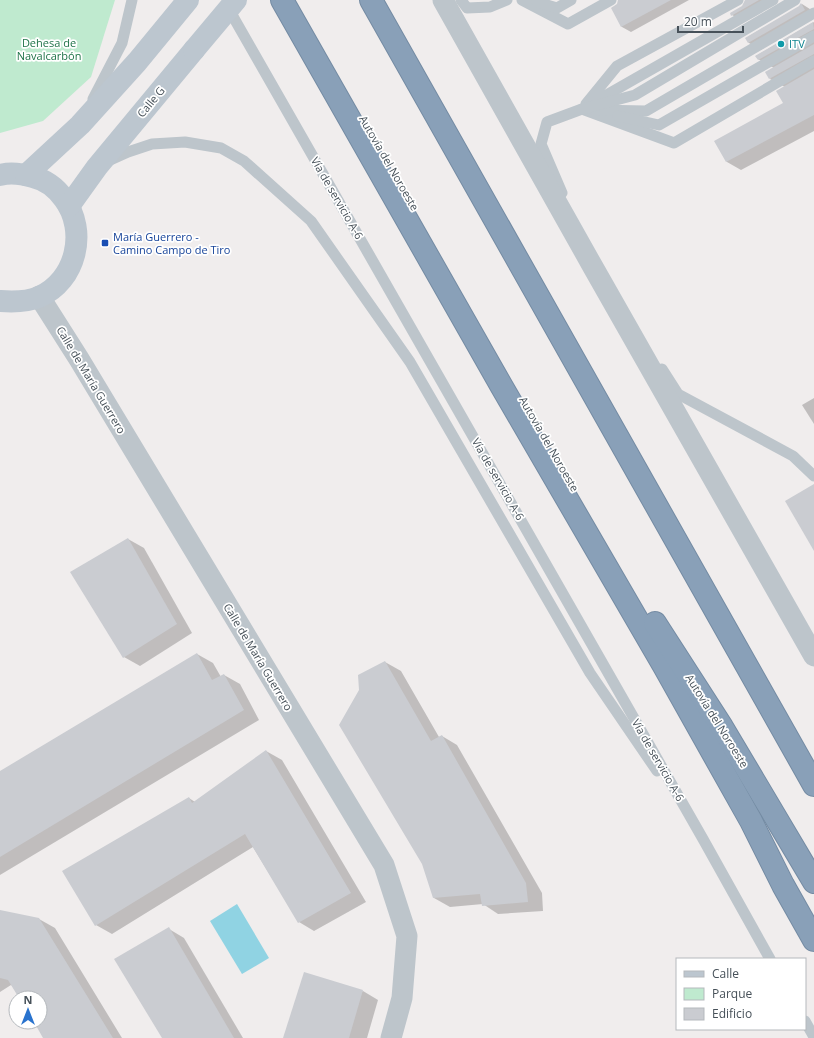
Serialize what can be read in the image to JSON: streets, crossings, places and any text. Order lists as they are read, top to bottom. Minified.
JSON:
{"streets":{"highway":["Autovía del Noroeste"],"street":["Calle G","Calle de María Guerrero"],"lane":["Vía de servicio A-6"]},"parks":["Dehesa de Navalcarbón"],"places":{"other":["ITV"],"transit":["María Guerrero - Camino Campo de Tiro"]},"legend":["Calle","Parque","Edificio"],"scale_bar":"20 m","north":"top"}
